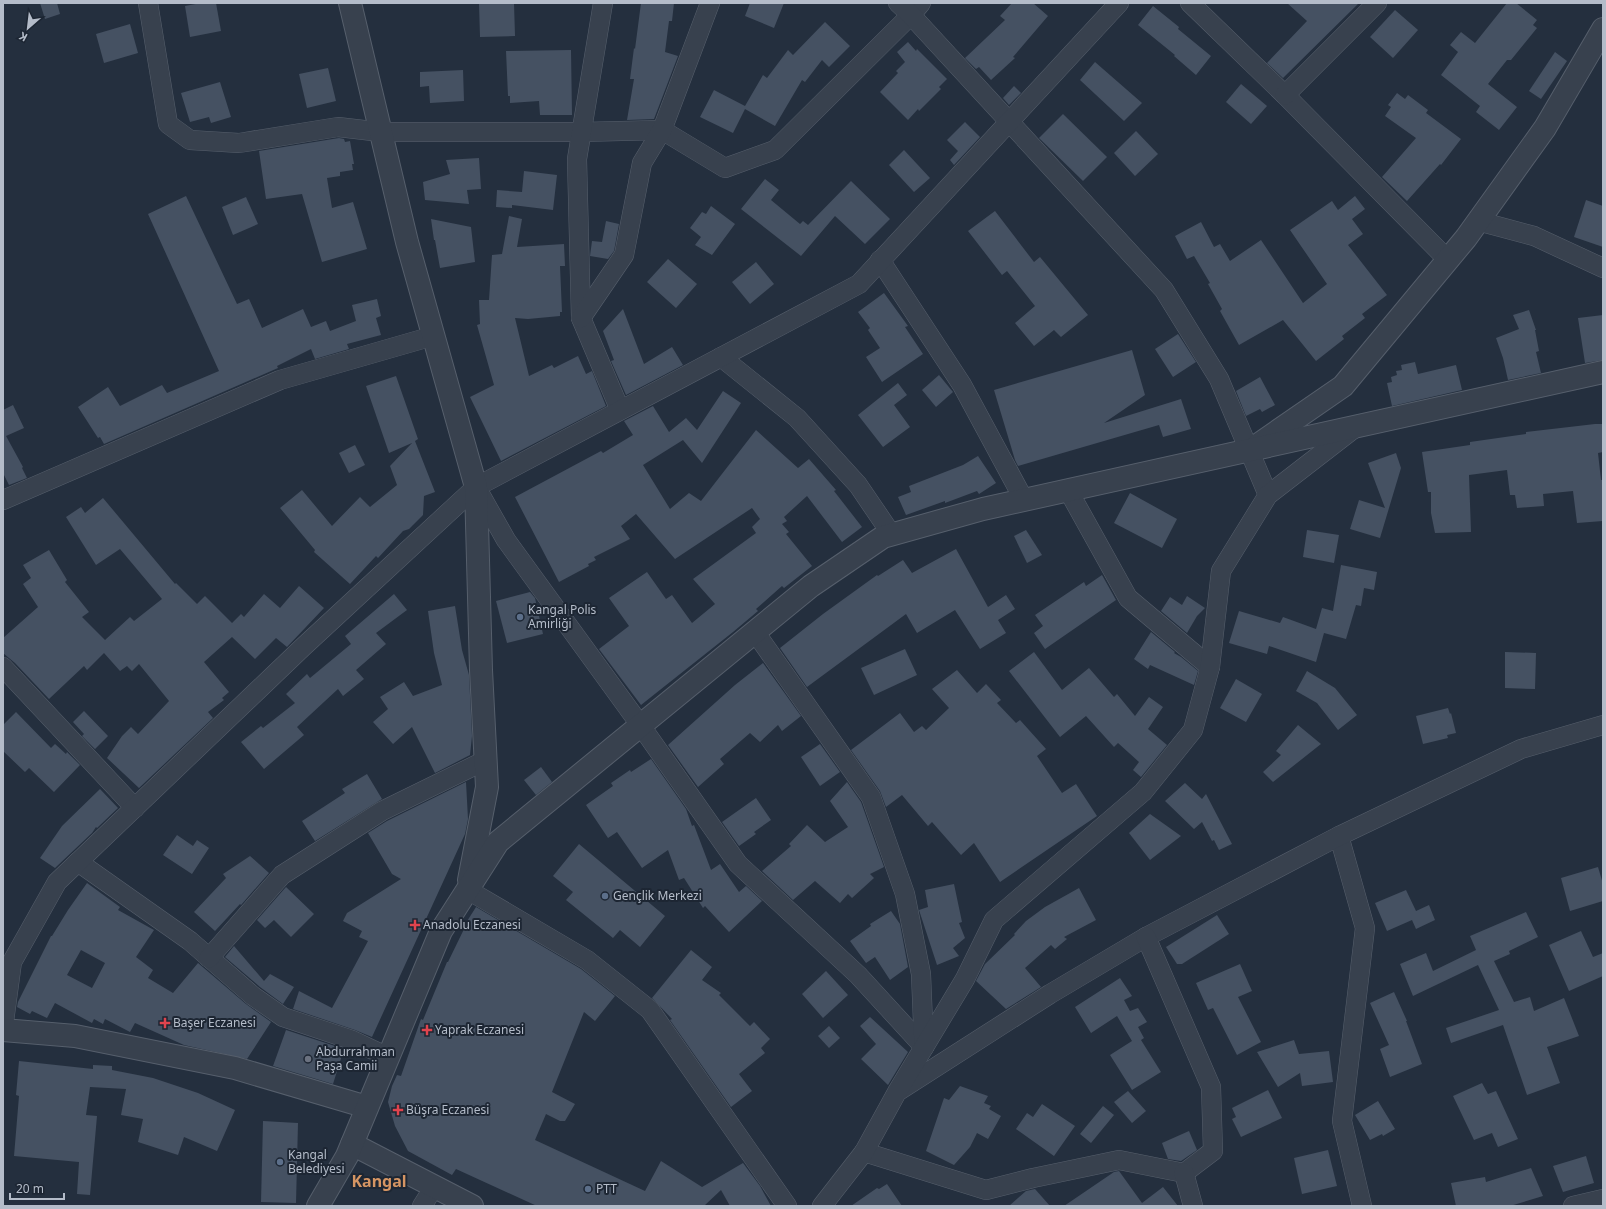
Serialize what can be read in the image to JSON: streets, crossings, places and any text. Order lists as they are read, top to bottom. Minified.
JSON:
{"districts":["Kangal"],"places":{"other":["Kangal Polis Amirliği","Gençlik Merkezi","Abdurrahman Paşa Camii","Kangal Belediyesi","PTT"],"health":["Anadolu Eczanesi","Başer Eczanesi","Yaprak Eczanesi","Büşra Eczanesi"]},"scale_bar":"20 m","north":"bottom left"}
